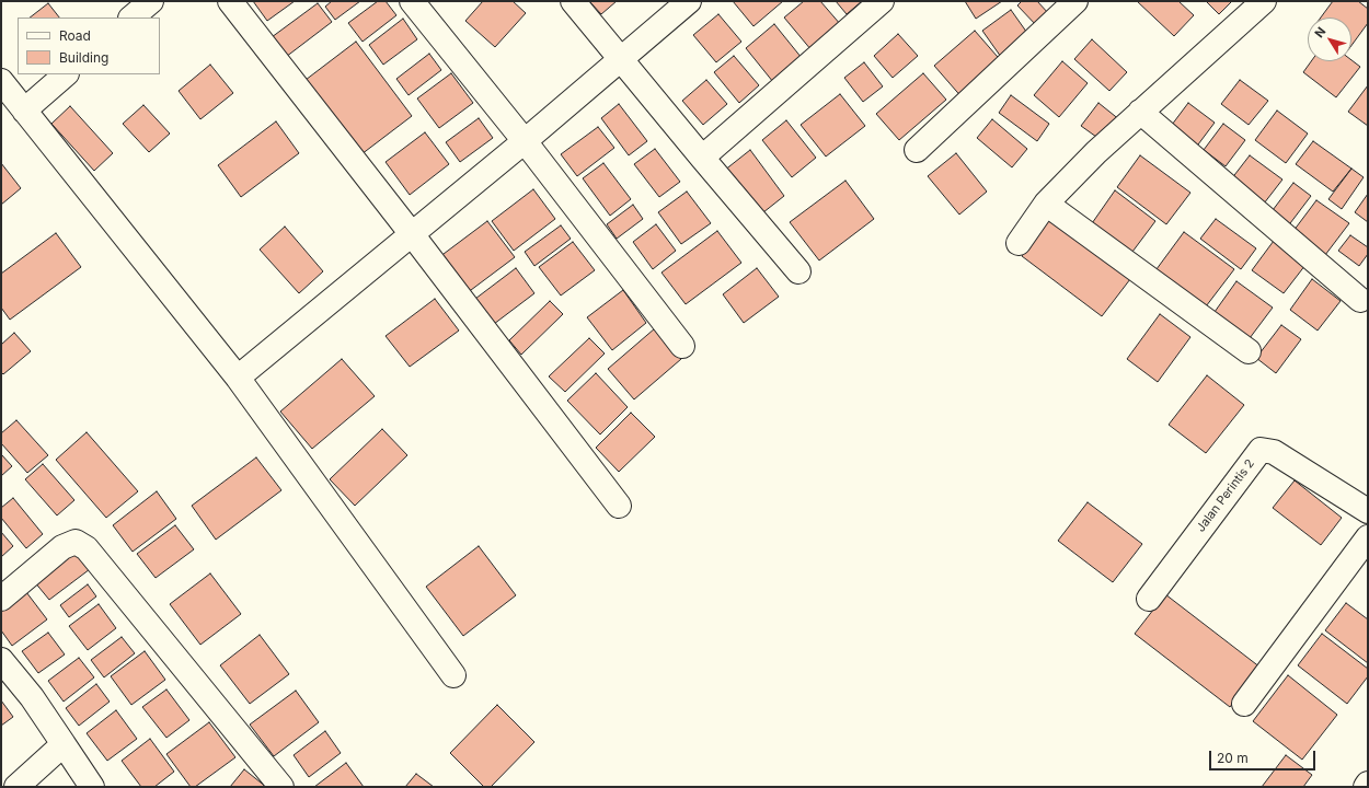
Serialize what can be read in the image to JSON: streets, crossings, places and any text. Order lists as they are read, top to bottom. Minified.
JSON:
{"streets":{"street":["Jalan Perintis 2"]},"legend":["Road","Building"],"scale_bar":"20 m","north":"top left"}
